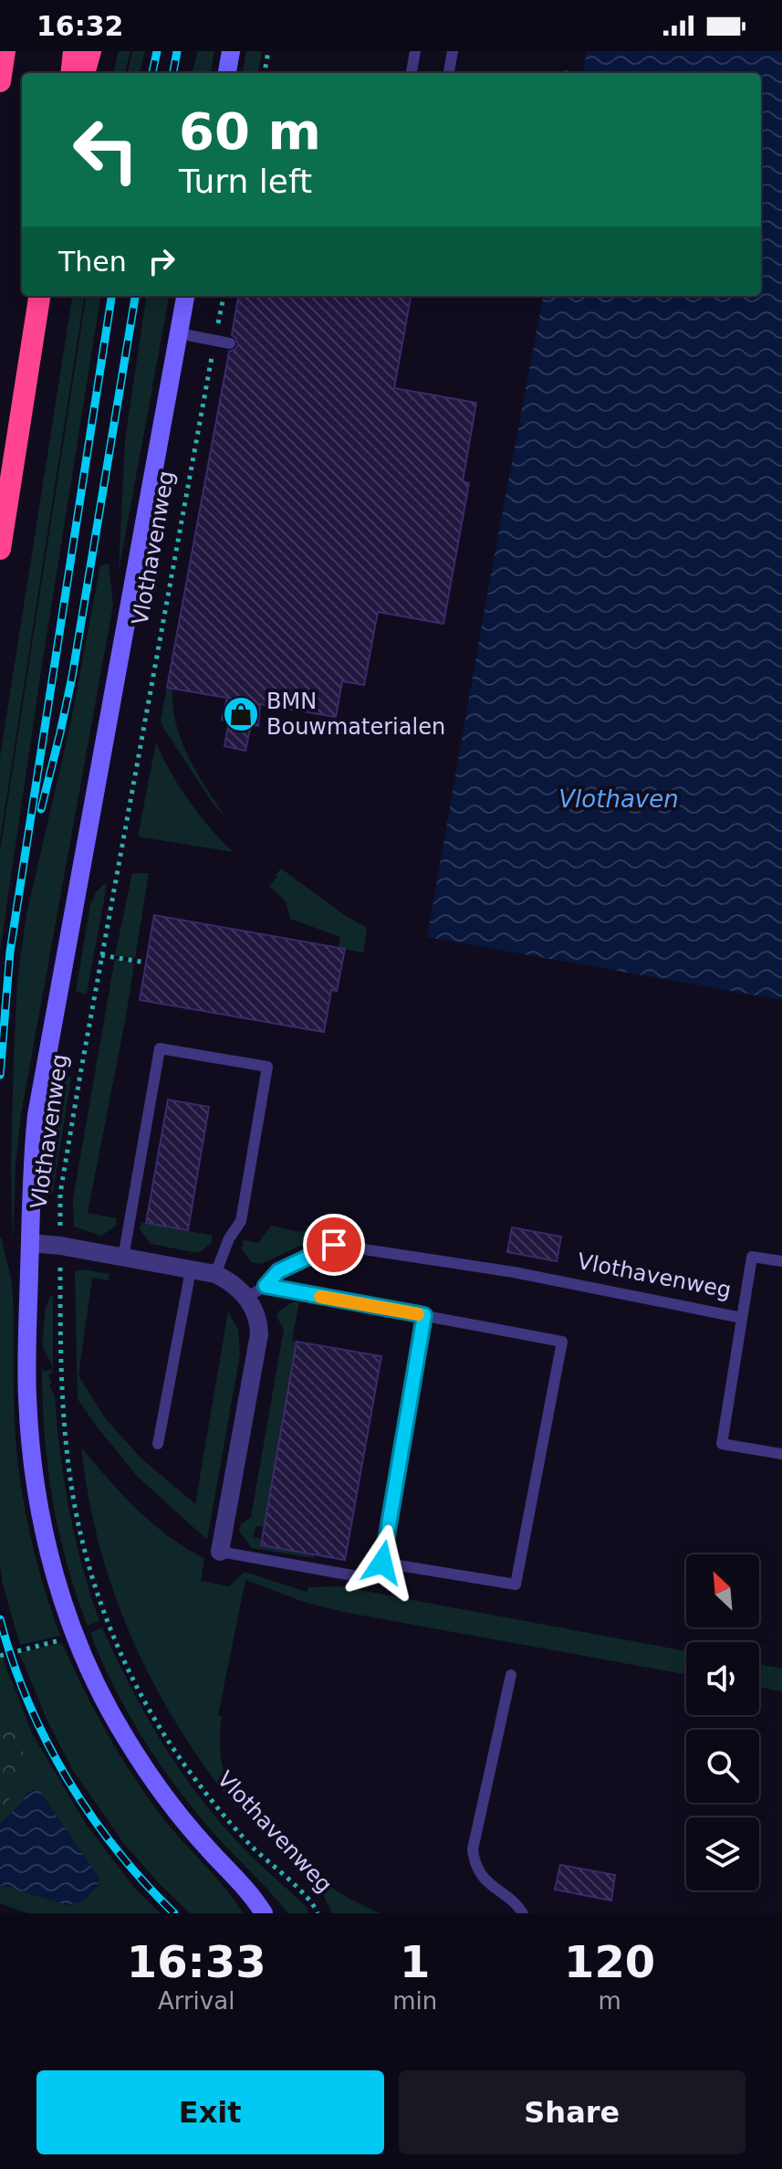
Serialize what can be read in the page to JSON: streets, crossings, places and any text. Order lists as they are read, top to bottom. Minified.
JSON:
{"streets":{"main road":["Vlothavenweg"]},"water":["Vlothaven"],"places":{"shop":["BMN Bouwmaterialen"]},"north":"top left","page":{"status":"16:32","turn":["60 m","Turn left"],"then":"Then","eta":["16:33","Arrival","1","min","120","m"],"buttons":["Exit","Share"]}}
